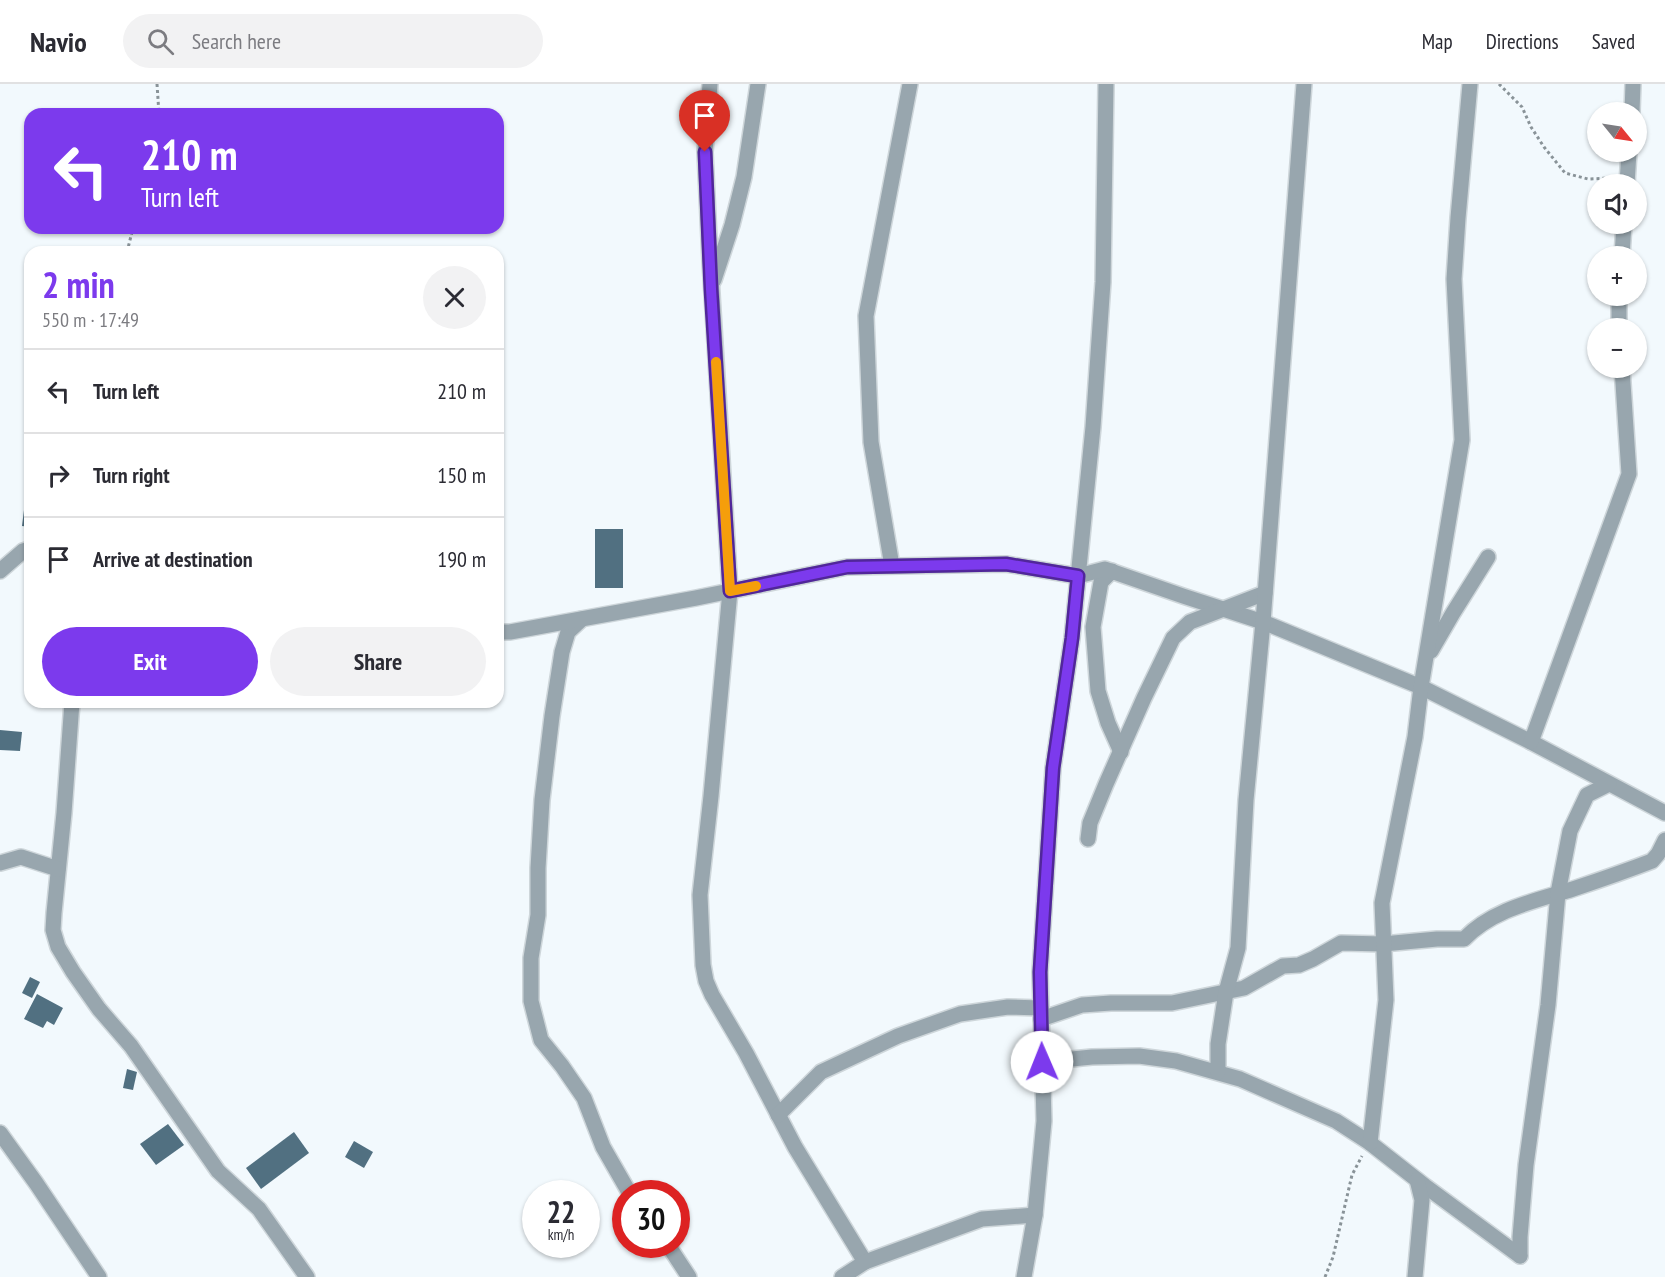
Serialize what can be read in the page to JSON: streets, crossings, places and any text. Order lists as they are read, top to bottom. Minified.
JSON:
{"north":"bottom right","page":{"header":"Navio","search":"Search here","nav":["Map","Directions","Saved"],"map_buttons":["+","−"],"turn":["210 m","Turn left"],"heading":["2 min","550 m · 17:49"],"list":[{"name":"Turn left","value":"210 m"},{"name":"Turn right","value":"150 m"},{"name":"Arrive at destination","value":"190 m"}],"buttons":["Exit","Share"],"speed":"22 km/h","limit":"30"}}
